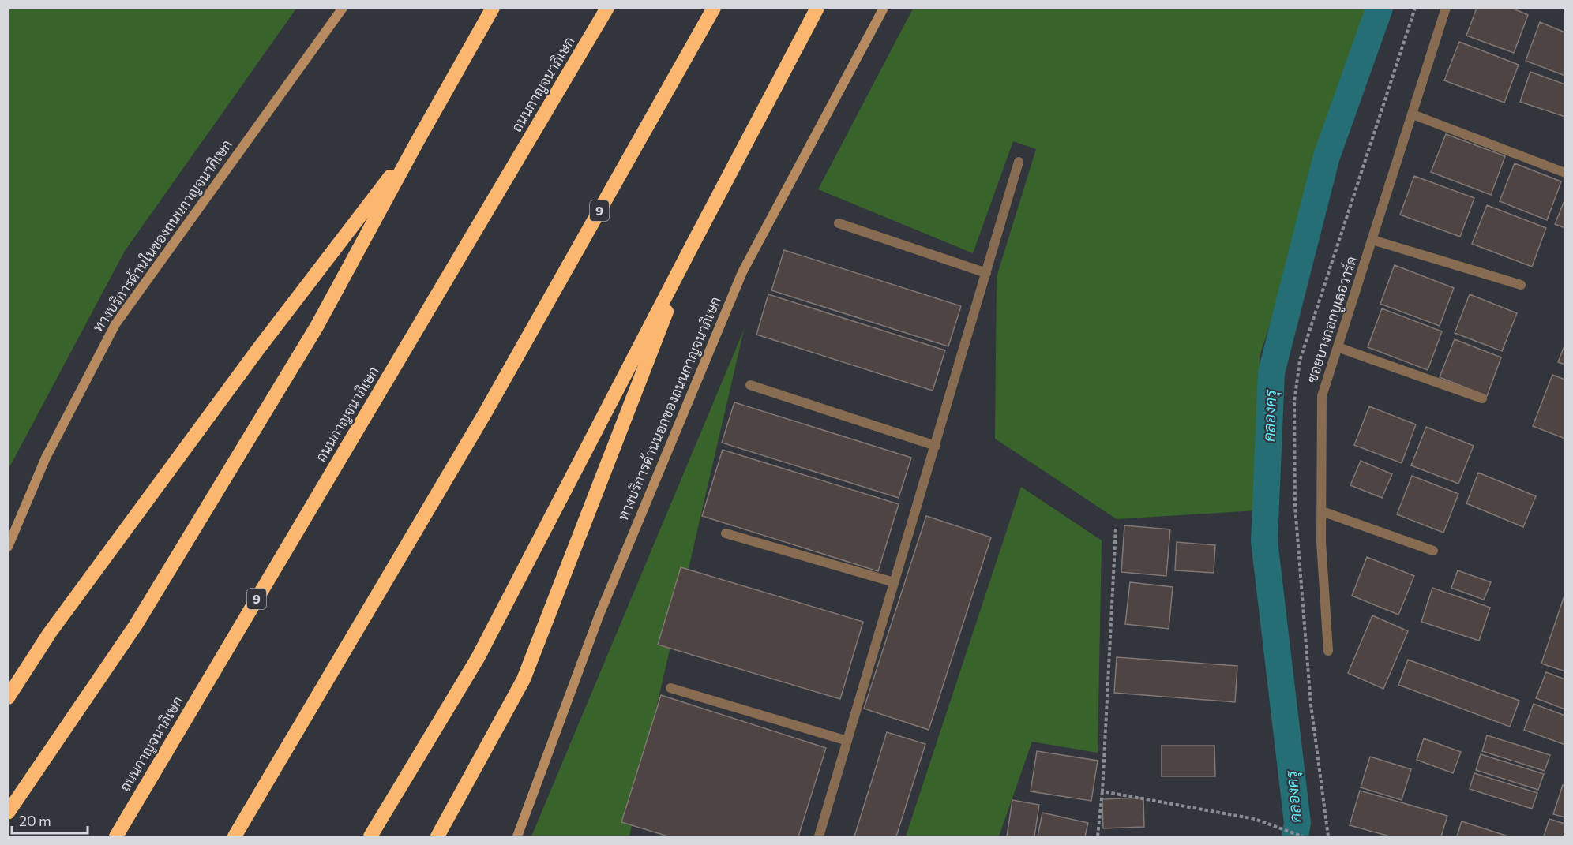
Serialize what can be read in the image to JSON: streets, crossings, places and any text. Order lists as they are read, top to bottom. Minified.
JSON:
{"streets":{"highway":["ถนนกาญจนาภิเษก","9"],"main road":["ทางบริการด้านในของถนนกาญจนาภิเษก","ทางบริการด้านนอกของถนนกาญจนาภิเษก"],"street":["ซอยบางกอกบูเลอวาร์ด"]},"water":["คลองครุ"],"scale_bar":"20 m"}
